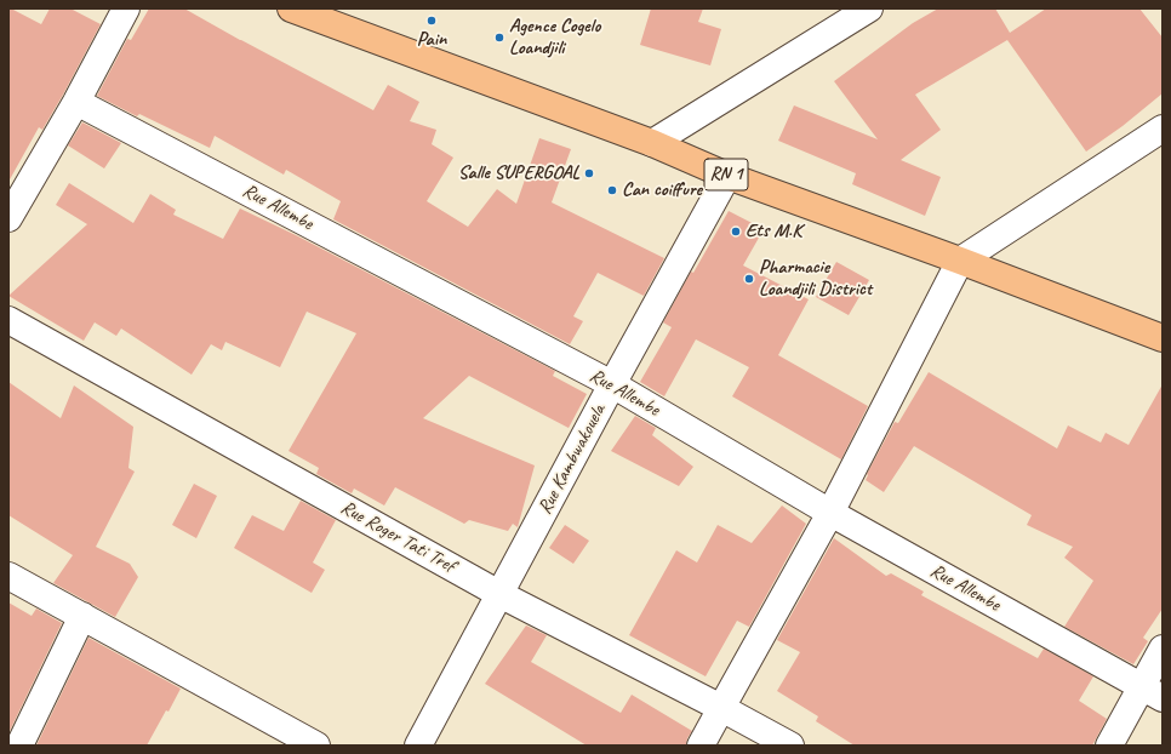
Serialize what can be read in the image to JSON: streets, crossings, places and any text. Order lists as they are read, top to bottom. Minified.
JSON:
{"streets":{"highway":["RN 1"],"street":["Rue Allembe","Rue Kambwakouela","Rue Roger Tati Tref"]},"crossings":[["RN 1","Rue Kambwakouela"],["Rue Allembe","Rue Kambwakouela"],["Rue Kambwakouela","Rue Roger Tati Tref"]],"places":["Pain","Agence Cogelo Loandjili","Salle SUPERGOAL","Can coiffure","Ets M.K","Pharmacie Loandjili District"]}
